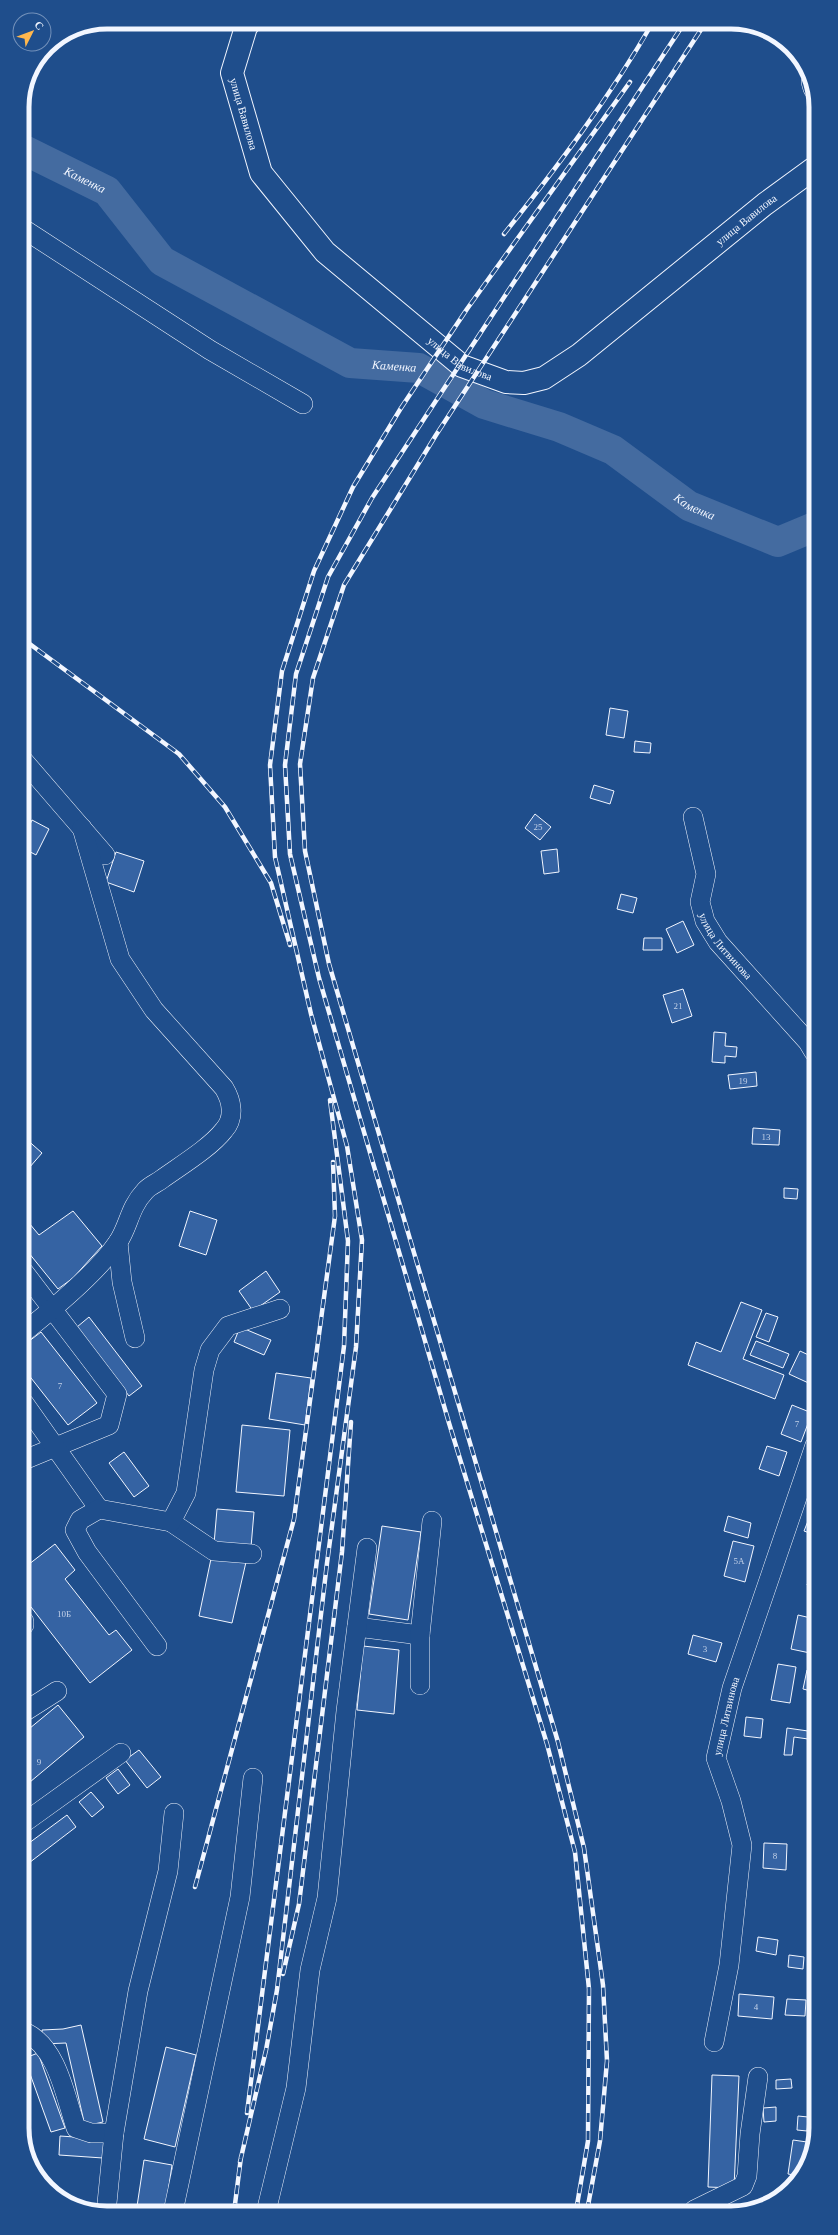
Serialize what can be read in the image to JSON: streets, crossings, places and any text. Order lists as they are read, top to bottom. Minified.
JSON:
{"streets":{"main road":["улица Вавилова"],"street":["улица Литвинова"]},"water":["Каменка"],"house_numbers":["25","21","19","13","7","7","5А","10Б","3","9","8","4"],"north":"top right"}
